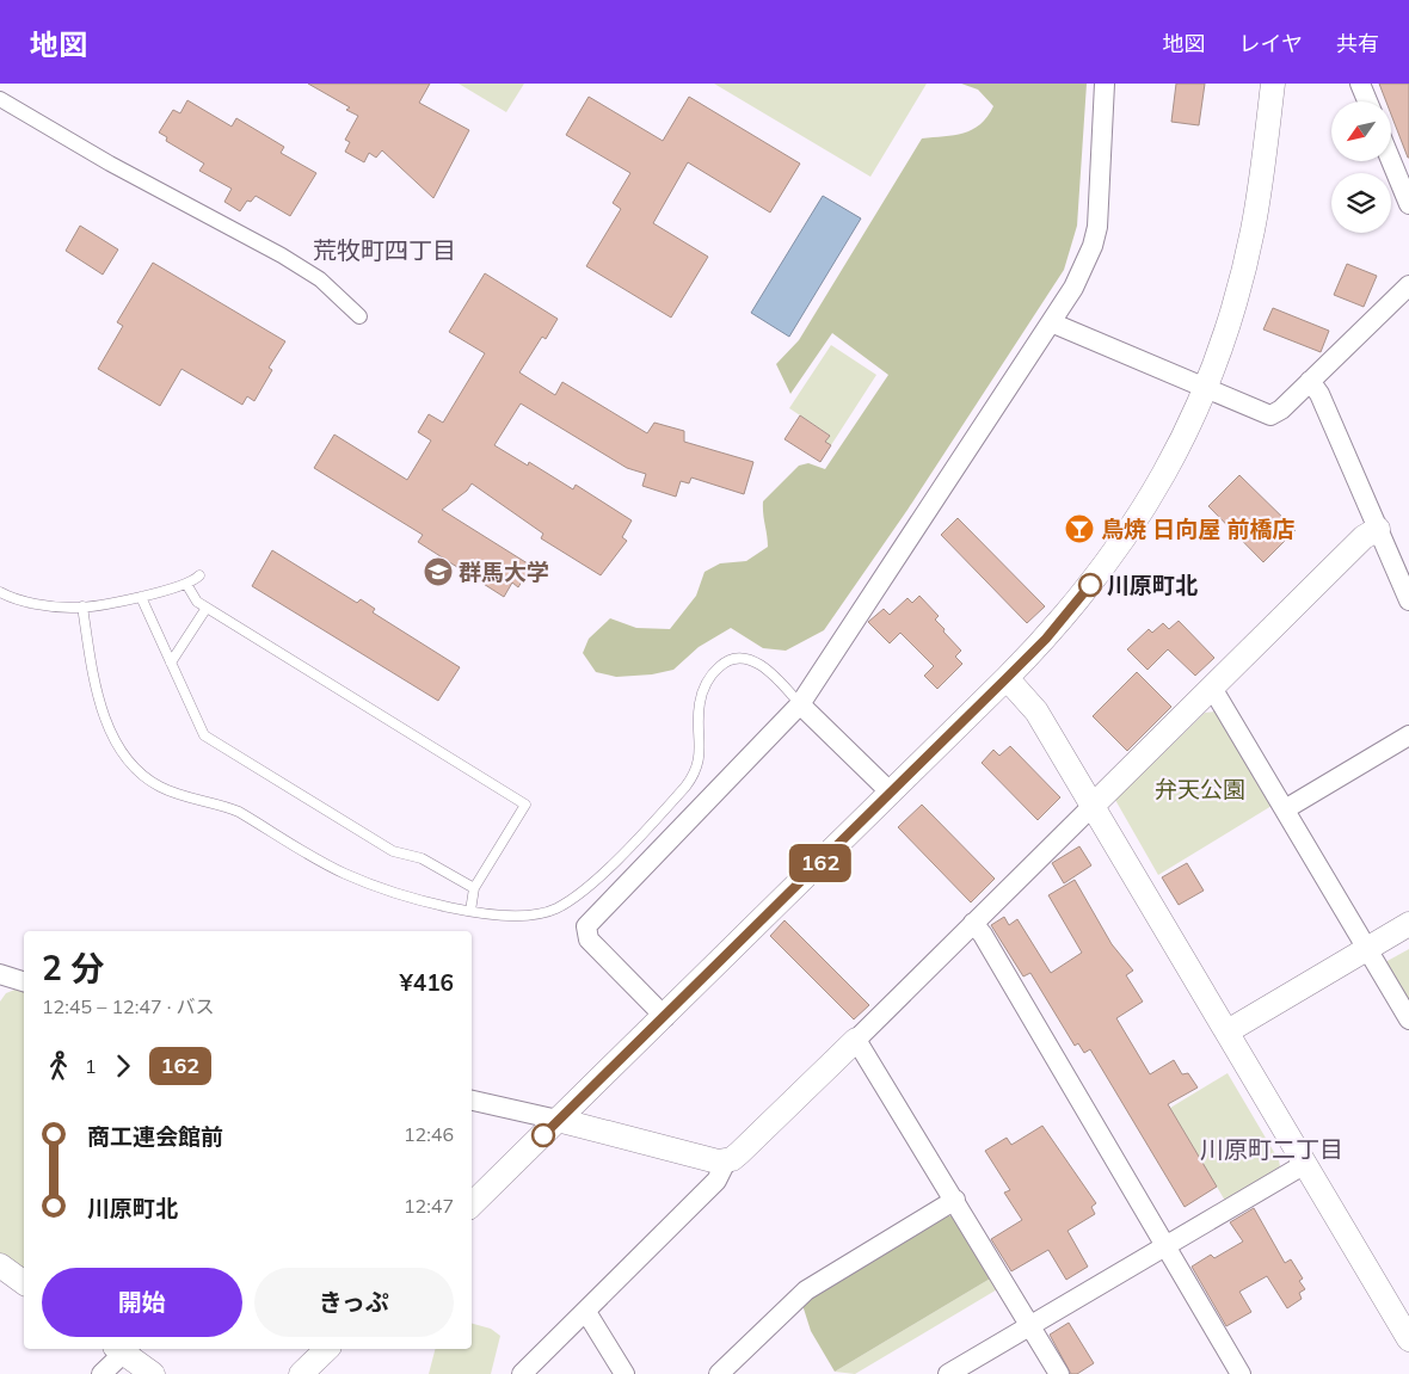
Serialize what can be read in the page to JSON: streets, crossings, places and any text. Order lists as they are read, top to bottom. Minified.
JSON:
{"districts":["荒牧町四丁目","川原町二丁目"],"parks":["弁天公園"],"places":{"bar":["鳥焼 日向屋 前橋店"],"school or university":["群馬大学"],"other":["川原町北"]},"lines":["bus line 162"],"north":"bottom left","page":{"header":"地図","nav":["地図","レイヤ","共有"],"on_map":"162","heading":["2 分","12:45 – 12:47 · バス","¥416"],"legs":["1","162"],"list":[{"name":"商工連会館前","value":"12:46"},{"name":"川原町北","value":"12:47"}],"buttons":["開始","きっぷ"]}}
